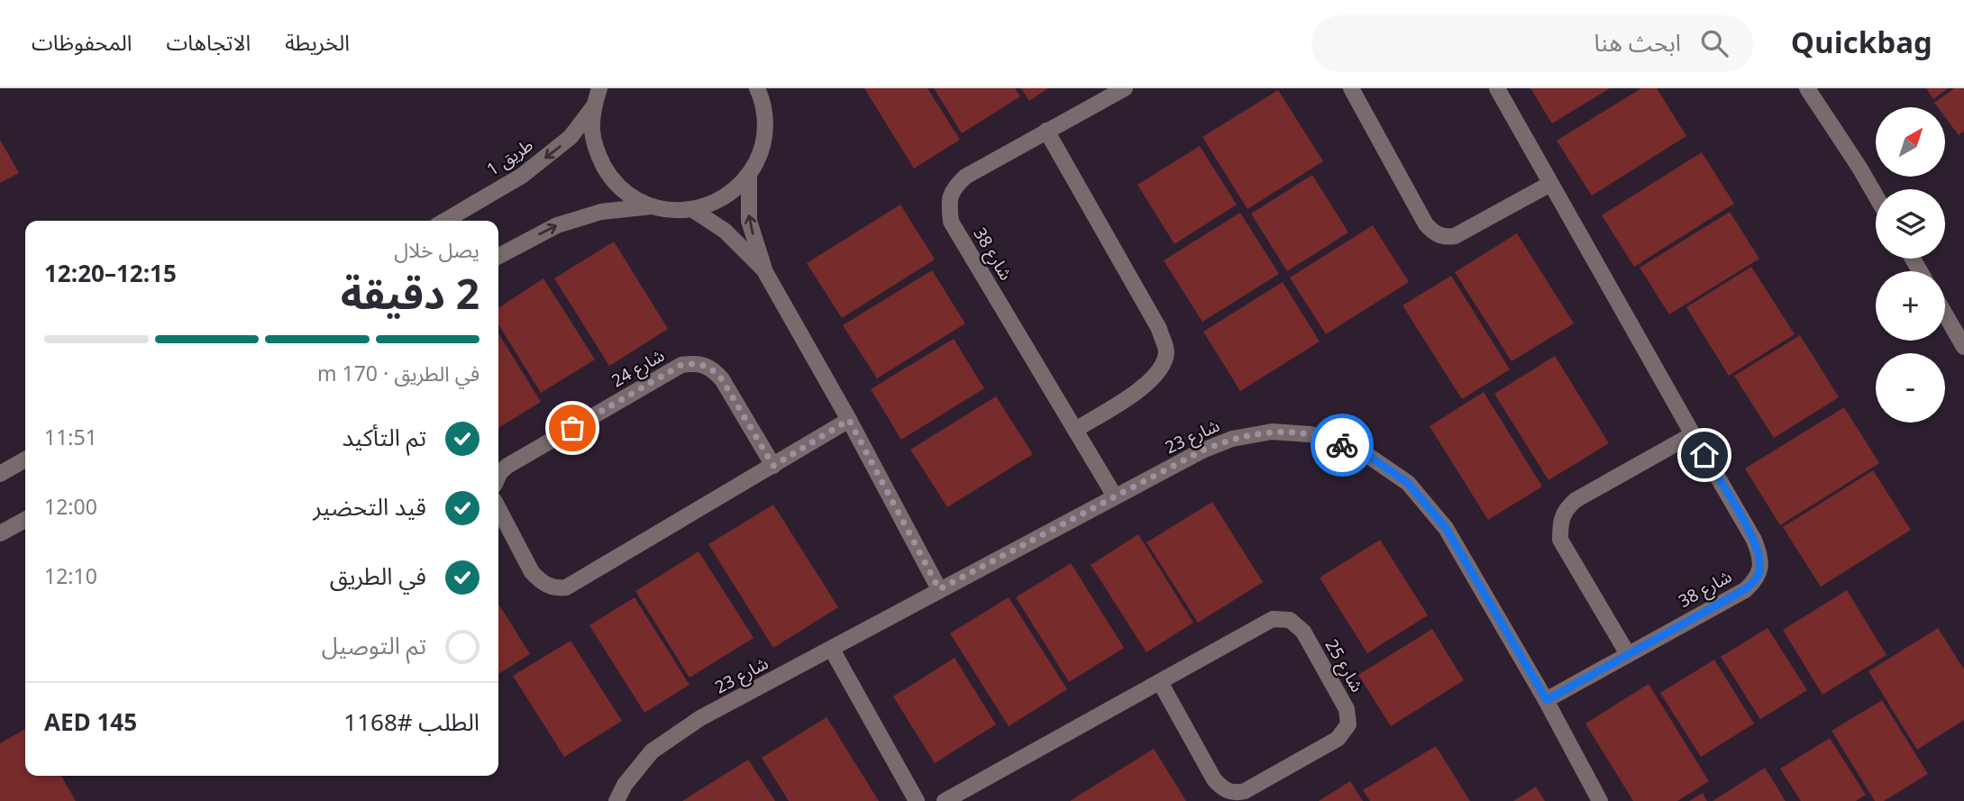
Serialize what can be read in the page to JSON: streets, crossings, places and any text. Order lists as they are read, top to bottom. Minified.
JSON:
{"streets":{"street":["طريق 1","شارع 38","شارع 24","شارع 23","شارع 25"]},"crossings":[["شارع 38","شارع 23"]],"north":"top right","page":{"header":"Quickbag","search":"ابحث هنا","nav":["الخريطة","الاتجاهات","المحفوظات"],"map_buttons":["+","−"],"heading":["2 دقيقة","يصل خلال","12:15–12:20"],"panel":["الطلب #1168","AED 145"],"bar":"في الطريق · 170 m","list":[["تم التأكيد","11:51"],["قيد التحضير","12:00"],["في الطريق","12:10"],"تم التوصيل"]}}
